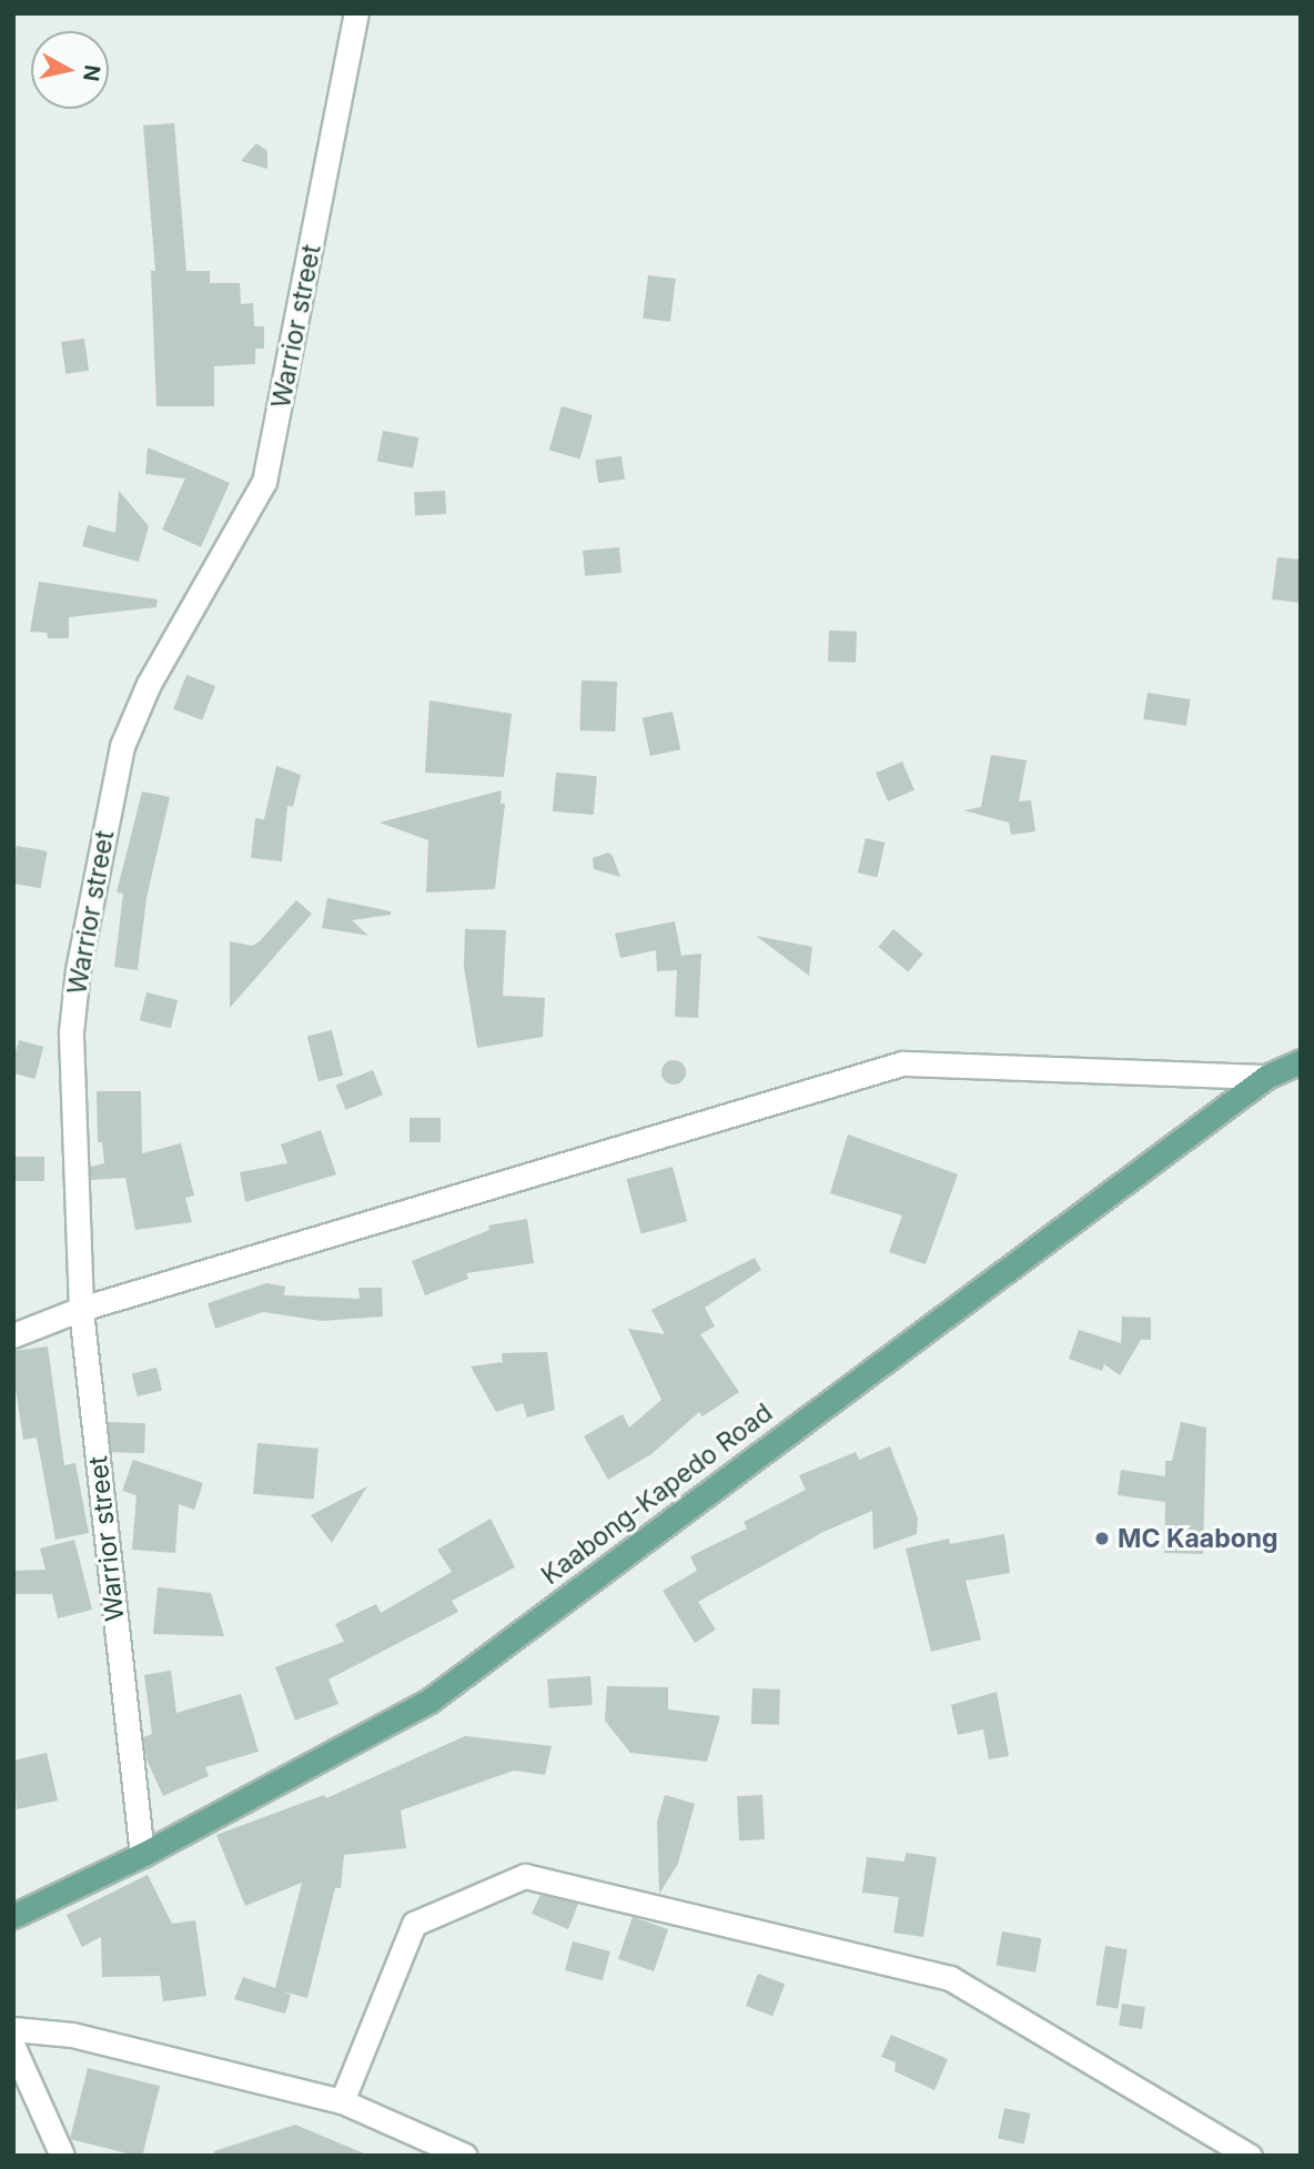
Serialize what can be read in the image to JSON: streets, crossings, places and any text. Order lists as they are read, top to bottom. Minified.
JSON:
{"streets":{"main road":["Kaabong-Kapedo Road"],"street":["Warrior street"]},"crossings":[["Warrior street","Kaabong-Kapedo Road"]],"places":["MC Kaabong"],"north":"right"}
